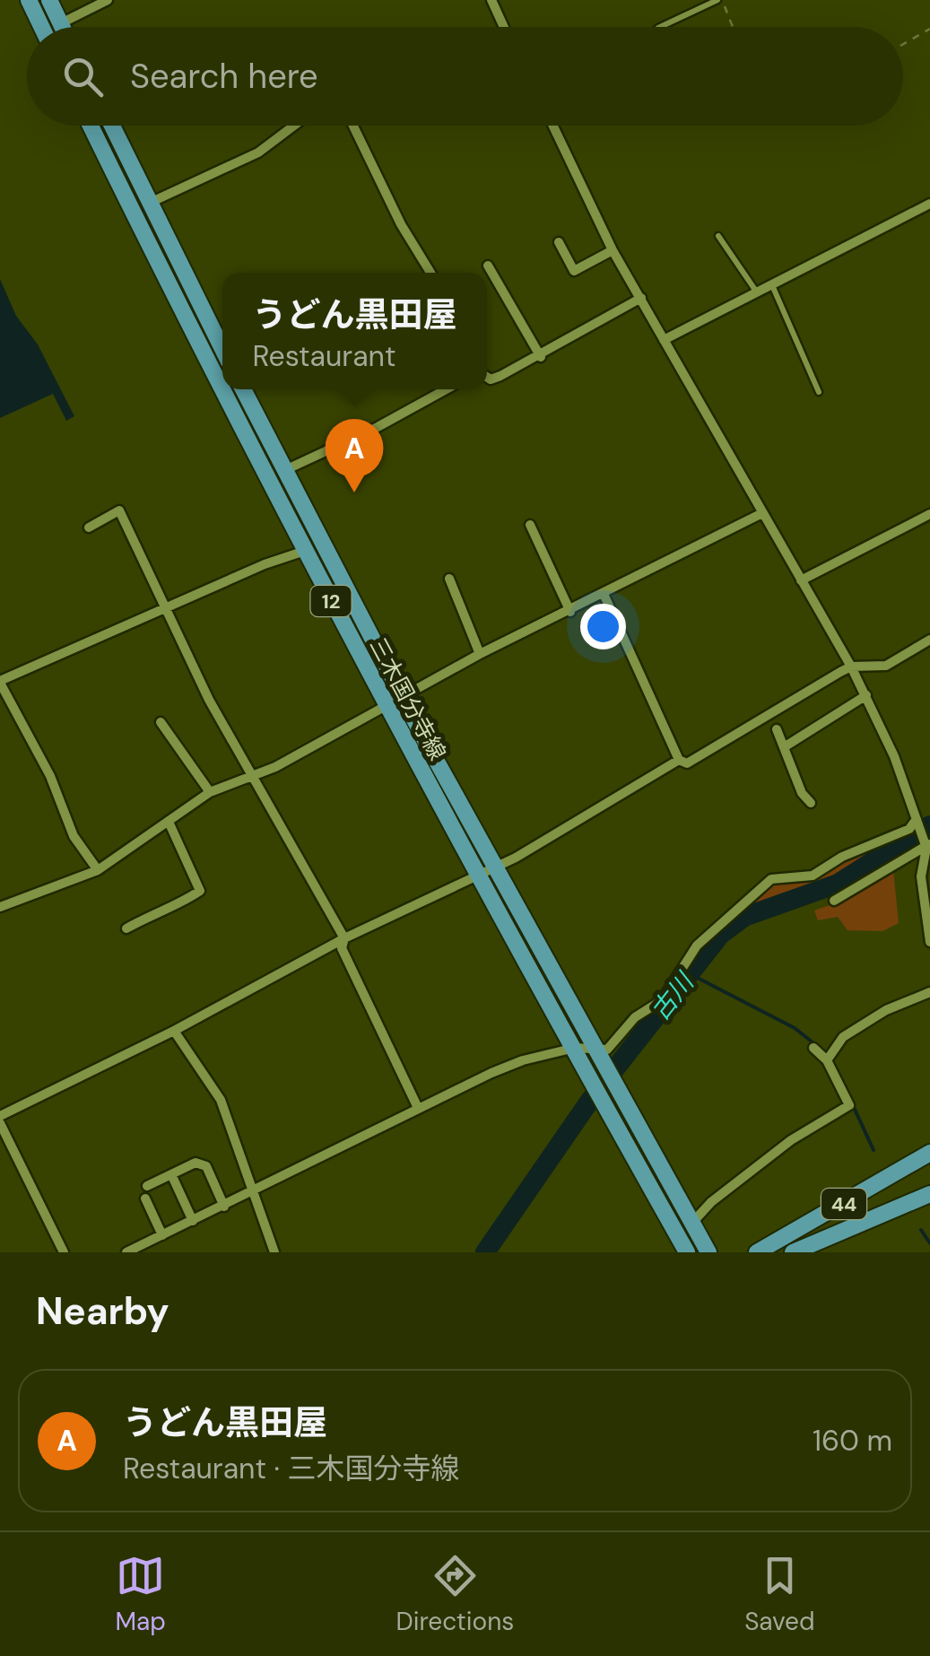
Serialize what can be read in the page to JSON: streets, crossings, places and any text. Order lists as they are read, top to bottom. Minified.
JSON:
{"streets":{"main road":["12","三木国分寺線","44"]},"water":["古川"],"page":{"search":"Search here","popup":["うどん黒田屋","Restaurant"],"pins":"A","heading":"Nearby","list":[{"mark":"A","name":"うどん黒田屋","note":"Restaurant · 三木国分寺線","value":"160 m"}],"nav":["Map","Directions","Saved"]}}
